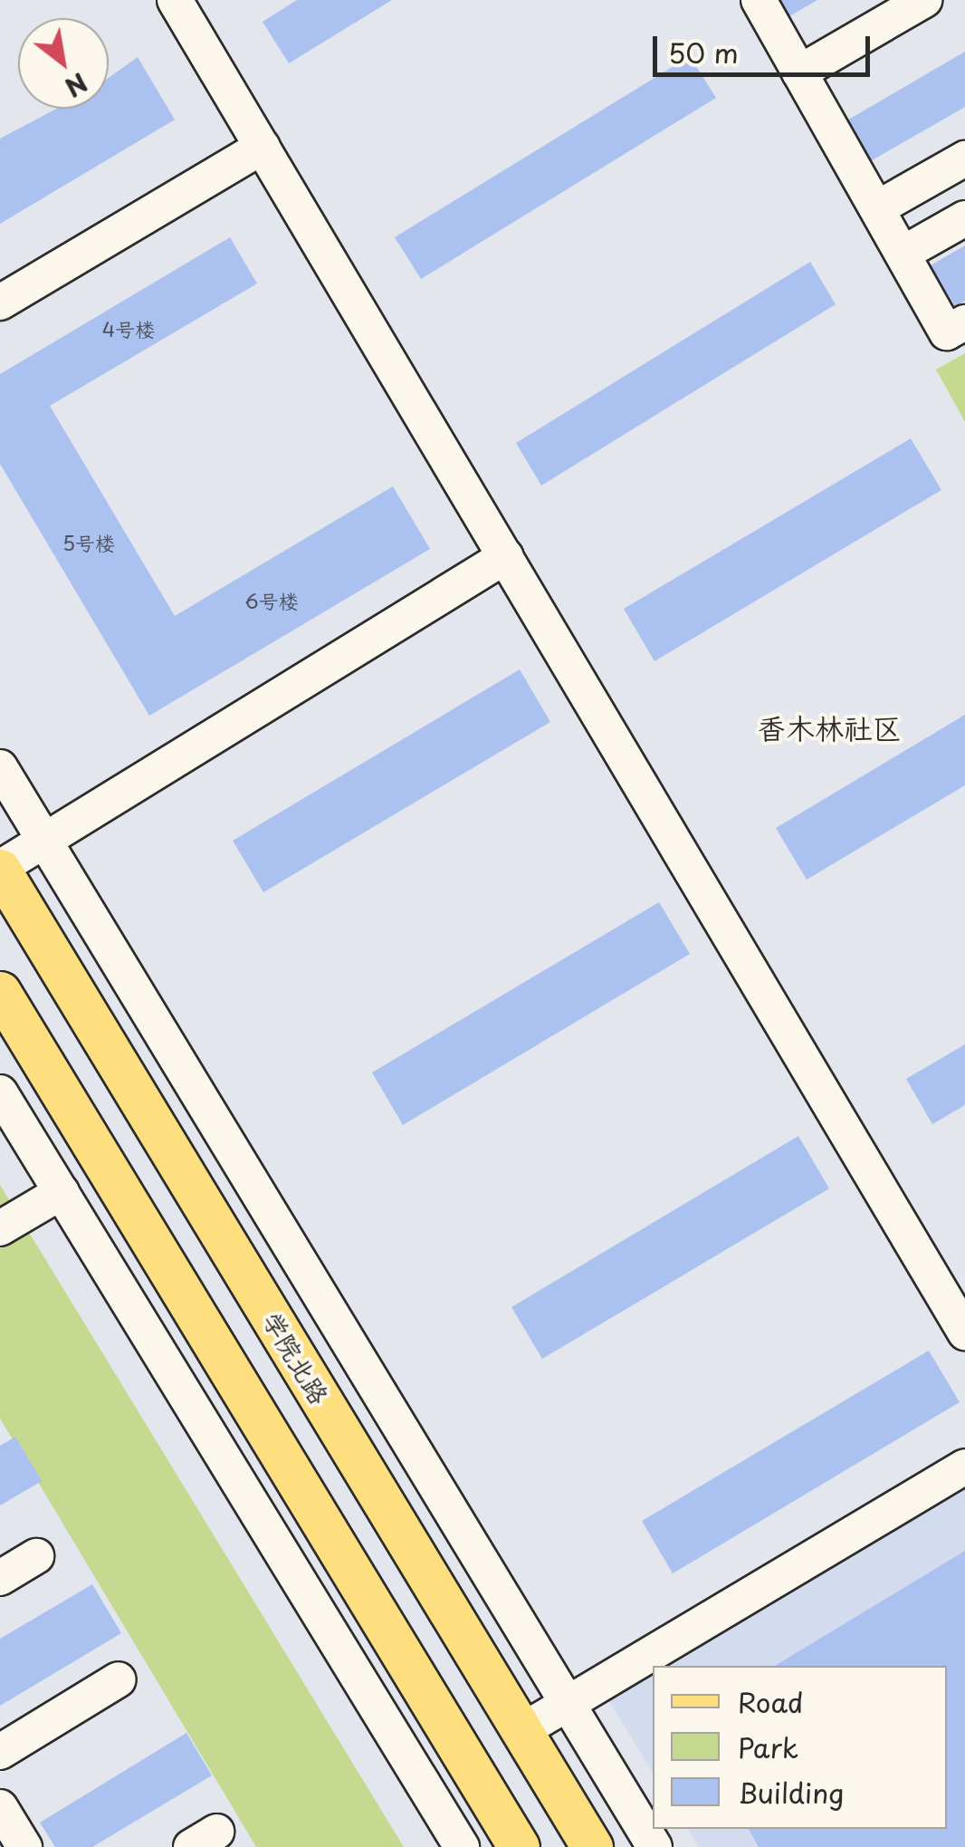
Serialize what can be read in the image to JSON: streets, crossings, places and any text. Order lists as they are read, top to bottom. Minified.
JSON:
{"streets":{"main road":["学院北路"]},"districts":["香木林社区"],"house_numbers":["4号楼","5号楼","6号楼"],"legend":["Road","Park","Building"],"scale_bar":"50 m","north":"bottom right"}
